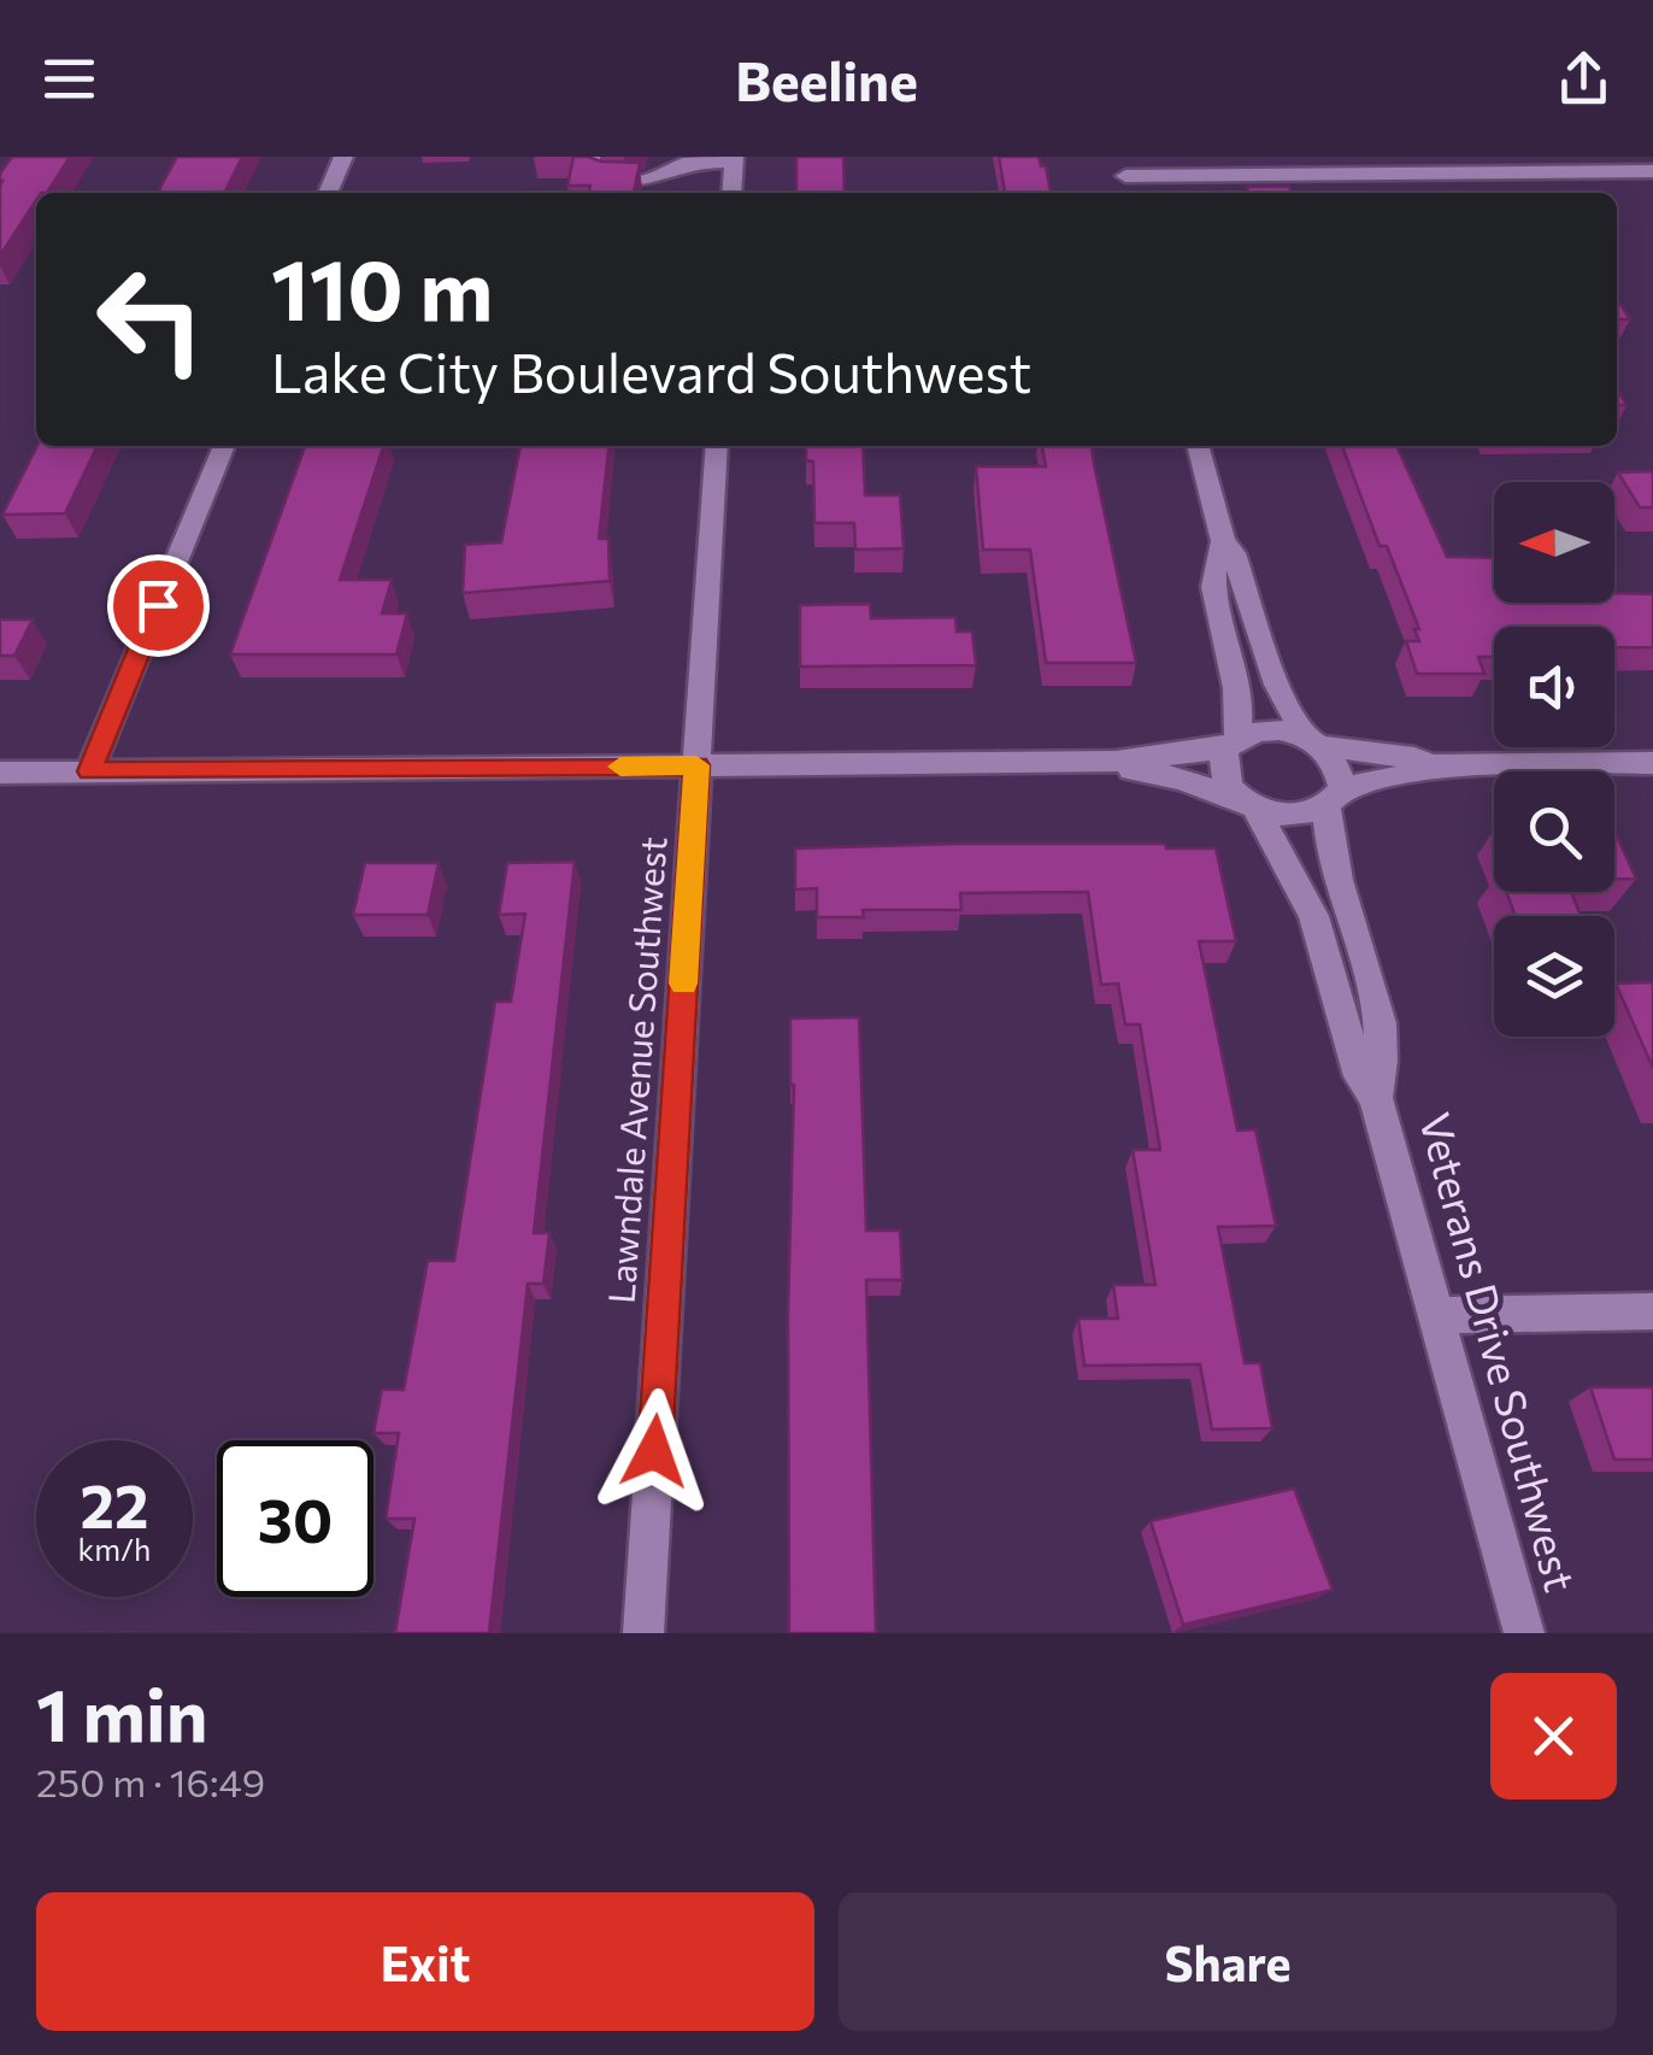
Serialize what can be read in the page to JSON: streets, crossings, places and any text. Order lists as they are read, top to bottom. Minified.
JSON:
{"streets":{"street":["Lawndale Avenue Southwest","Veterans Drive Southwest"]},"north":"left","page":{"header":"Beeline","turn":["110 m","Lake City Boulevard Southwest"],"speed":"22 km/h","limit":"30","heading":["1 min","250 m · 16:49"],"buttons":["Exit","Share"]}}
